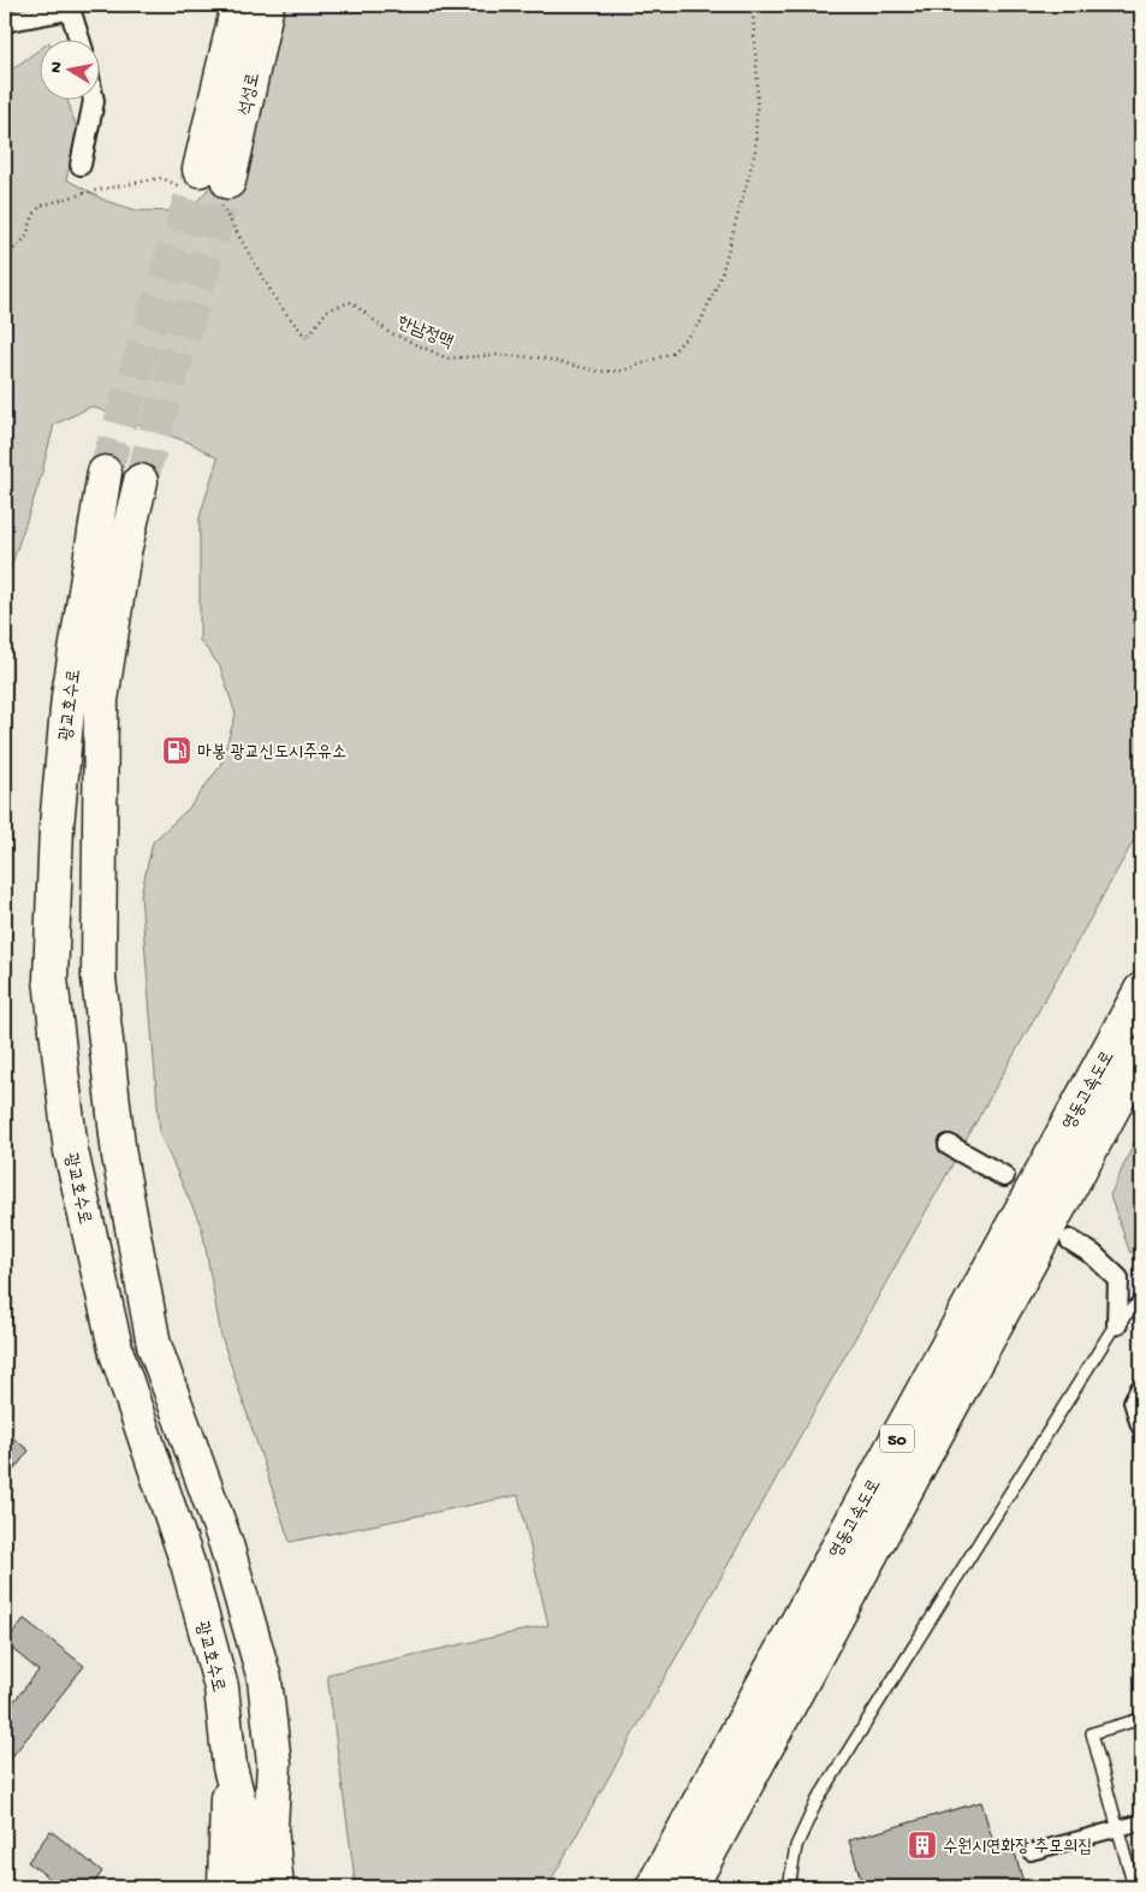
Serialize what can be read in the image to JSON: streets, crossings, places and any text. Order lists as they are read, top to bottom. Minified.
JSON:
{"streets":{"highway":["석성로","광교호수로","영동고속도로","50"],"path":["한남정맥"]},"crossings":[["석성로","한남정맥"]],"places":{"fuel station":["마봉 광교신도시주유소"],"building":["수원시연화장 추모의집"]},"north":"left"}
